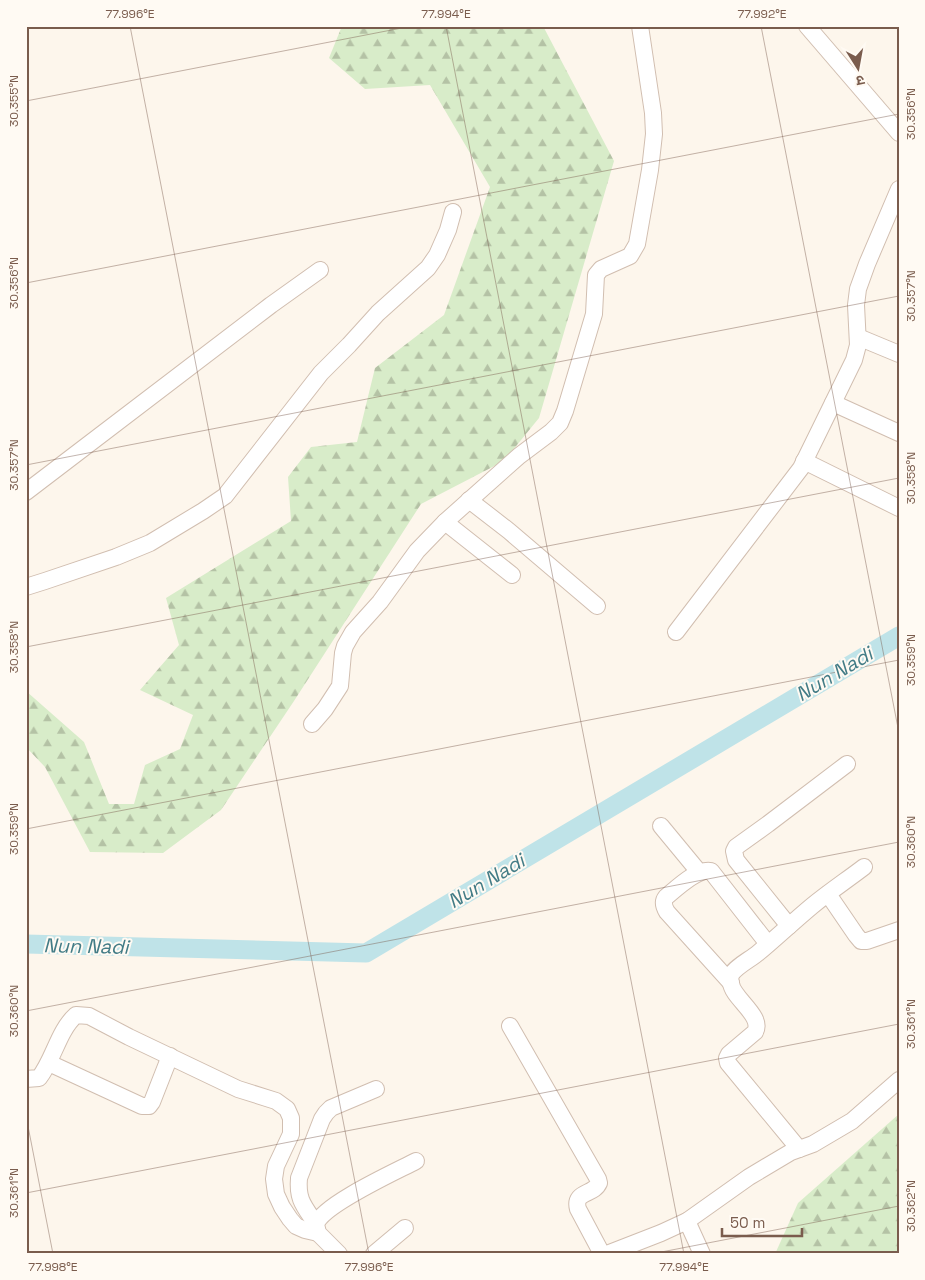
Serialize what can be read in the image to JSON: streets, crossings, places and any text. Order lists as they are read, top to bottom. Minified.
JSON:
{"water":["Nun Nadi"],"scale_bar":"50 m","north":"bottom","coordinates":["77.996°E","77.994°E","77.992°E","30.355°N","30.356°N","30.357°N","30.358°N","30.359°N","30.360°N","30.361°N","30.362°N","77.998°E"]}
